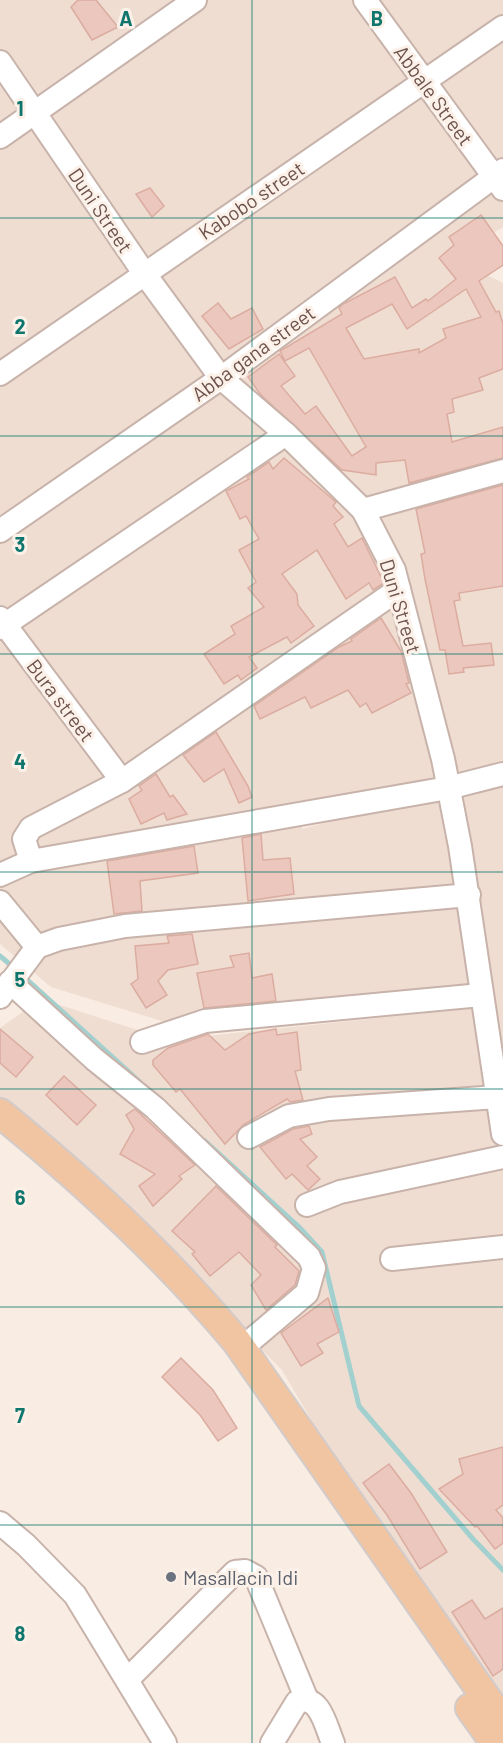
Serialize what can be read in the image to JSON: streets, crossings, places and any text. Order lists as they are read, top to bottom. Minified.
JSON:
{"streets":{"street":["Abbale Street","Kabobo street","Duni Street","Abba gana street","Bura street"]},"crossings":[["Abbale Street","Kabobo street"],["Abbale Street","Abba gana street"],["Kabobo street","Duni Street"],["Duni Street","Abba gana street"]],"places":["Masallacin Idi"],"grid":{"columns":["A","B"],"rows":["1","2","3","4","5","6","7","8"]}}
